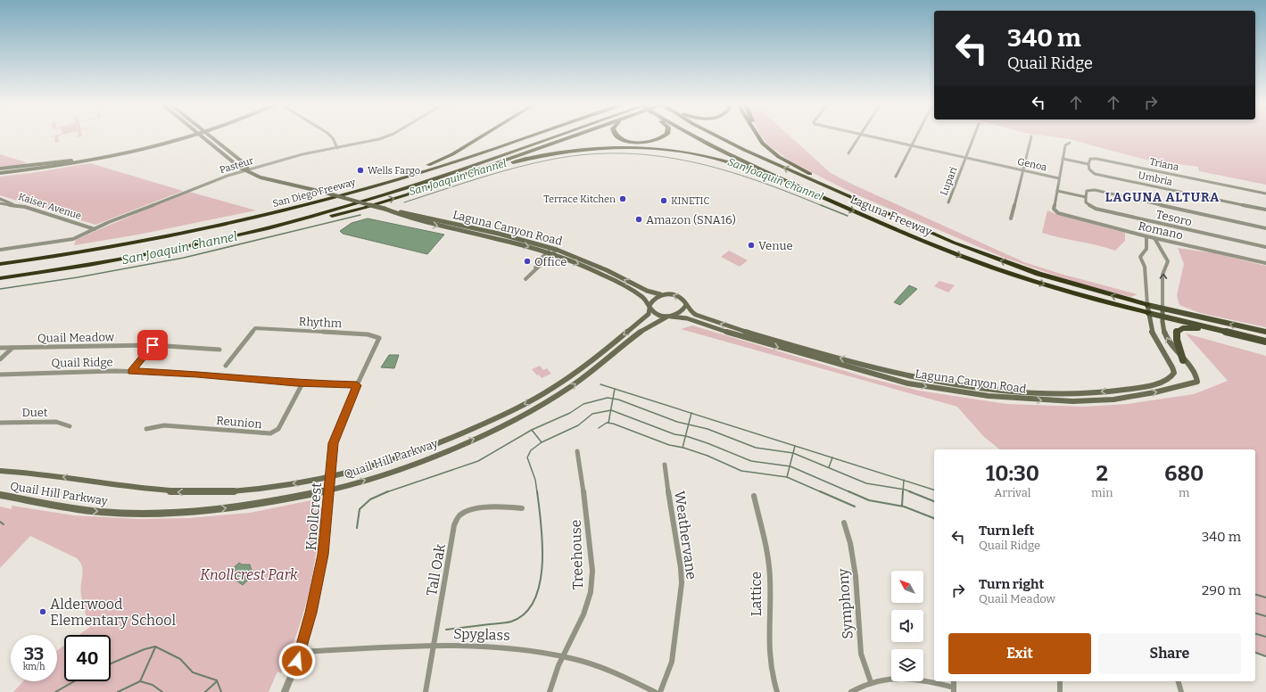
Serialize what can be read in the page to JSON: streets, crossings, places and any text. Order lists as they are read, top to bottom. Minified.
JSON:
{"streets":{"highway":["San Diego Freeway","Laguna Freeway"],"main road":["Laguna Canyon Road","Quail Hill Parkway"],"street":["Genoa","Triana","Pasteur","Umbria","Lupari","Kaiser Avenue","Tesoro","Romano","Rhythm","Quail Meadow","Quail Ridge","Duet","Reunion","Knollcrest","Weathervane","Treehouse","Tall Oak","Lattice","Symphony","Spyglass"]},"crossings":[["Genoa","Lupari"],["Triana","Umbria"],["Pasteur","Kaiser Avenue"],["Pasteur","Laguna Canyon Road"],["Laguna Freeway","Laguna Canyon Road"],["Laguna Canyon Road","Quail Hill Parkway"],["Rhythm","Quail Ridge"],["Rhythm","Knollcrest"],["Quail Ridge","Reunion"],["Quail Ridge","Knollcrest"],["Quail Hill Parkway","Knollcrest"],["Knollcrest","Spyglass"],["Treehouse","Spyglass"],["Tall Oak","Spyglass"]],"districts":["LAGUNA ALTURA"],"water":["San Joaquin Channel"],"parks":["Knollcrest Park"],"places":["Wells Fargo","Terrace Kitchen","KINETIC","Amazon (SNA16)","Venue","Office","Alderwood Elementary School"],"north":"top left","page":{"turn":["340 m","Quail Ridge"],"eta":["10:30","Arrival","2","min","680","m"],"list":[{"name":"Turn left","note":"Quail Ridge","value":"340 m"},{"name":"Turn right","note":"Quail Meadow","value":"290 m"}],"buttons":["Exit","Share"],"speed":"33 km/h","limit":"40"}}
